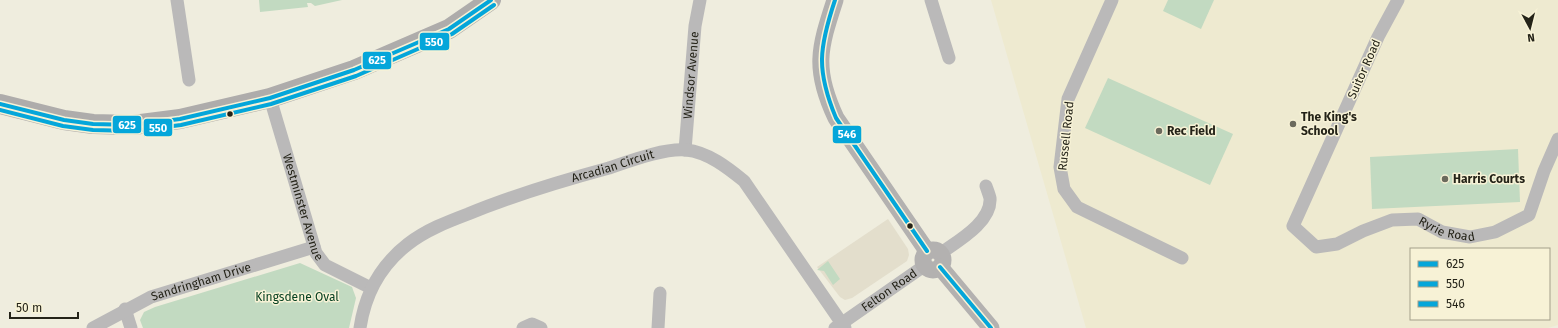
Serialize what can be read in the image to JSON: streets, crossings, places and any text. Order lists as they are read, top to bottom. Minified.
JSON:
{"streets":{"street":["Suitor Road","Windsor Avenue","Russell Road","Arcadian Circuit","Westminster Avenue","Ryrie Road","Sandringham Drive","Felton Road"]},"crossings":[["Suitor Road","Ryrie Road"],["Windsor Avenue","Arcadian Circuit"],["Arcadian Circuit","Westminster Avenue"],["Arcadian Circuit","Felton Road"],["Westminster Avenue","Sandringham Drive"]],"parks":["Kingsdene Oval"],"places":["The King's School","Rec Field","Harris Courts"],"lines":["transit line 625","transit line 546","transit line 550"],"legend":["625","550","546"],"scale_bar":"50 m","north":"bottom"}
